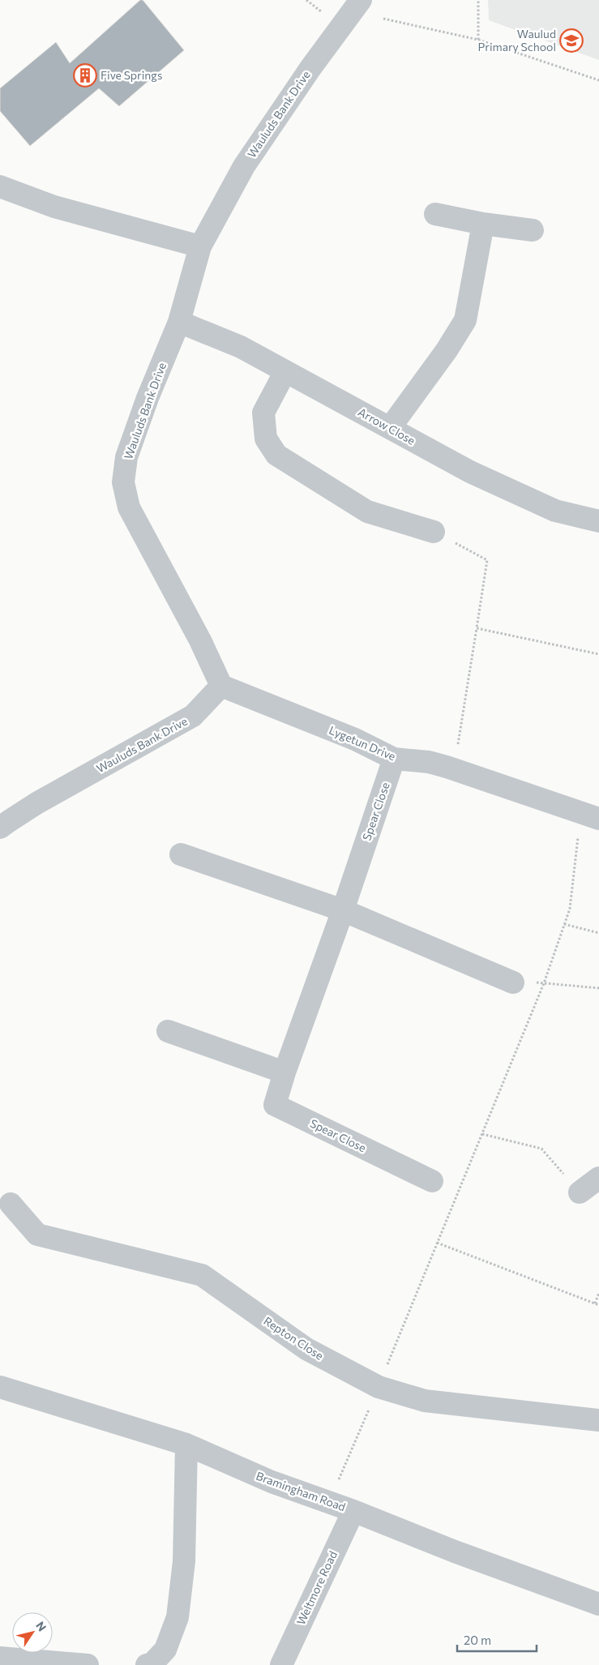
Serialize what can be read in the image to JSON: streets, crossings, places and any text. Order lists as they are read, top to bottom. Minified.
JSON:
{"streets":{"street":["Wauluds Bank Drive","Arrow Close","Lygetun Drive","Spear Close","Repton Close","Bramingham Road","Weltmore Road"]},"crossings":[["Wauluds Bank Drive","Arrow Close"],["Wauluds Bank Drive","Lygetun Drive"],["Lygetun Drive","Spear Close"],["Bramingham Road","Weltmore Road"]],"places":{"school or university":["Waulud Primary School"],"building":["Five Springs"]},"scale_bar":"20 m","north":"top right"}
